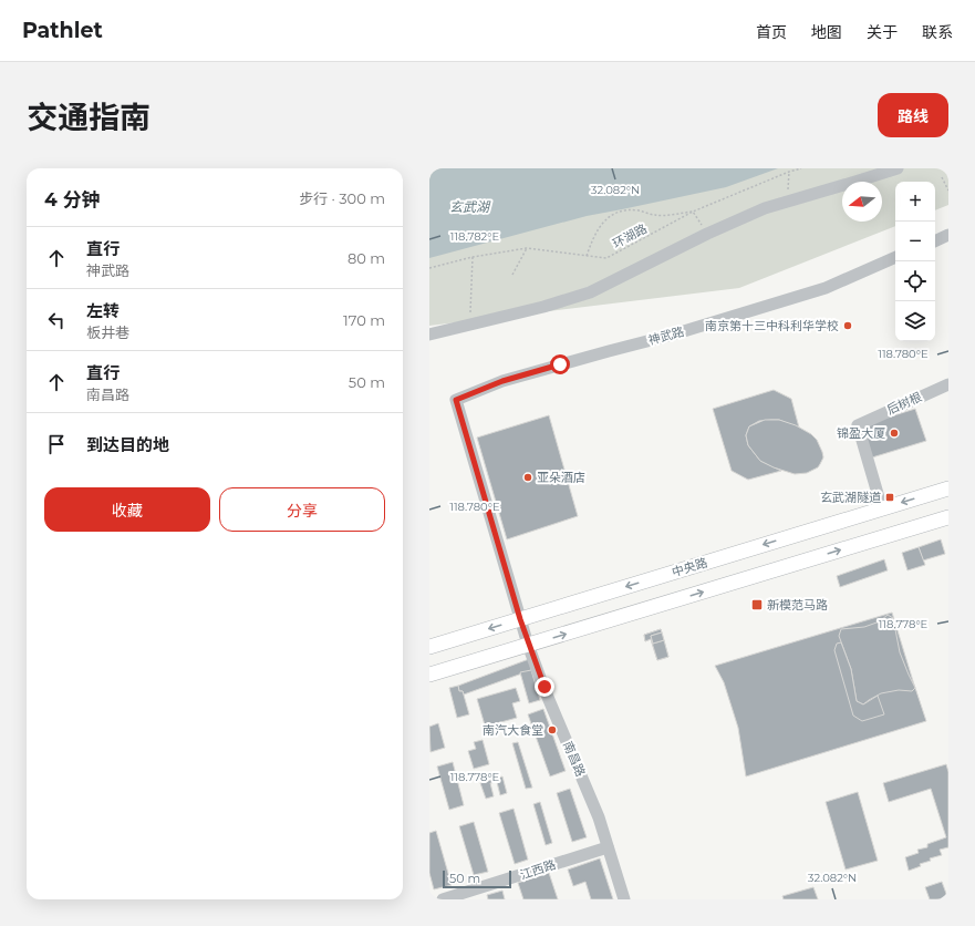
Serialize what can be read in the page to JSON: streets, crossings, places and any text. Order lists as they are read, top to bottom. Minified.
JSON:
{"streets":{"main road":["中央路"],"street":["神武路","后树根","南昌路","江西路"],"path":["环湖路"]},"crossings":[["神武路","南昌路"],["中央路","南昌路"],["南昌路","江西路"]],"water":["玄武湖"],"places":{"other":["南京第十三中科利华学校","锦盈大厦","亚朵酒店","南汽大食堂"],"transit":["玄武湖隧道","新模范马路"]},"scale_bar":"50 m","north":"left","page":{"header":"Pathlet","nav":["首页","地图","关于","联系"],"title":"交通指南","buttons":["路线",["收藏","分享"]],"heading":["4 分钟","步行 · 300 m"],"map_buttons":["+","−"],"list":[["直行","神武路","80 m"],["左转","板井巷","170 m"],["直行","南昌路","50 m"],"到达目的地"],"scale":"50 m"},"coordinates":["32.082°N","118.782°E","118.780°E","118.778°E"]}
